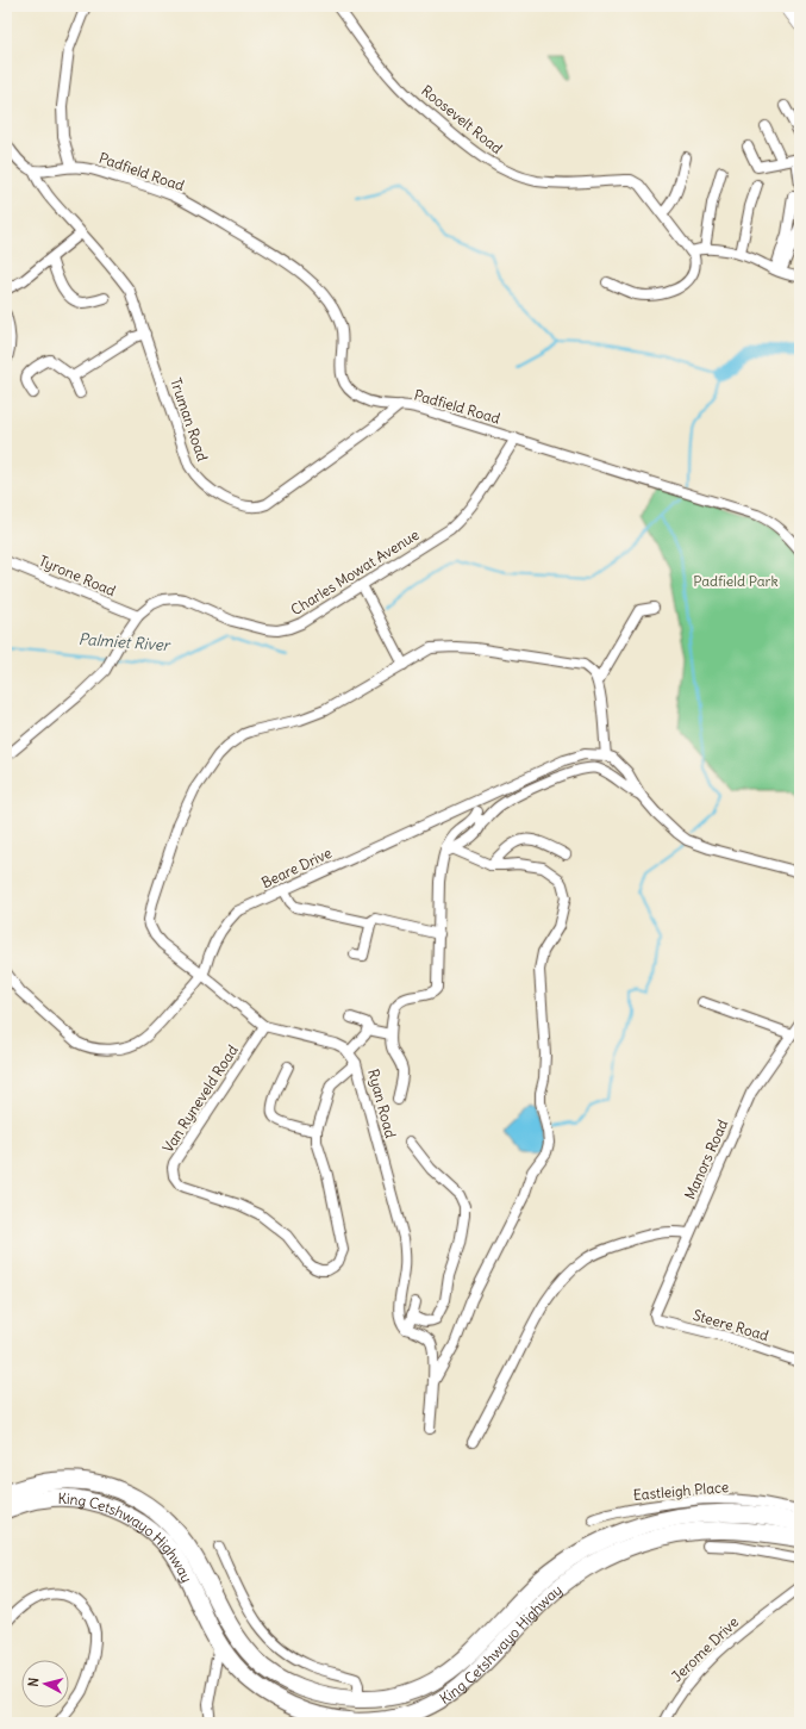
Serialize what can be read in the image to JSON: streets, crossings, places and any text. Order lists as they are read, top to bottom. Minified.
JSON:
{"streets":{"highway":["King Cetshwayo Highway"],"street":["Roosevelt Road","Padfield Road","Truman Road","Charles Mowat Avenue","Tyrone Road","Beare Drive","Van Ryneveld Road","Ryan Road","Manors Road","Steere Road","Eastleigh Place","Jerome Drive"]},"crossings":[["Padfield Road","Truman Road"],["Padfield Road","Charles Mowat Avenue"],["Charles Mowat Avenue","Tyrone Road"],["Beare Drive","Ryan Road"],["Van Ryneveld Road","Ryan Road"],["Manors Road","Steere Road"]],"water":["Palmiet River"],"parks":["Padfield Park"],"north":"left"}
